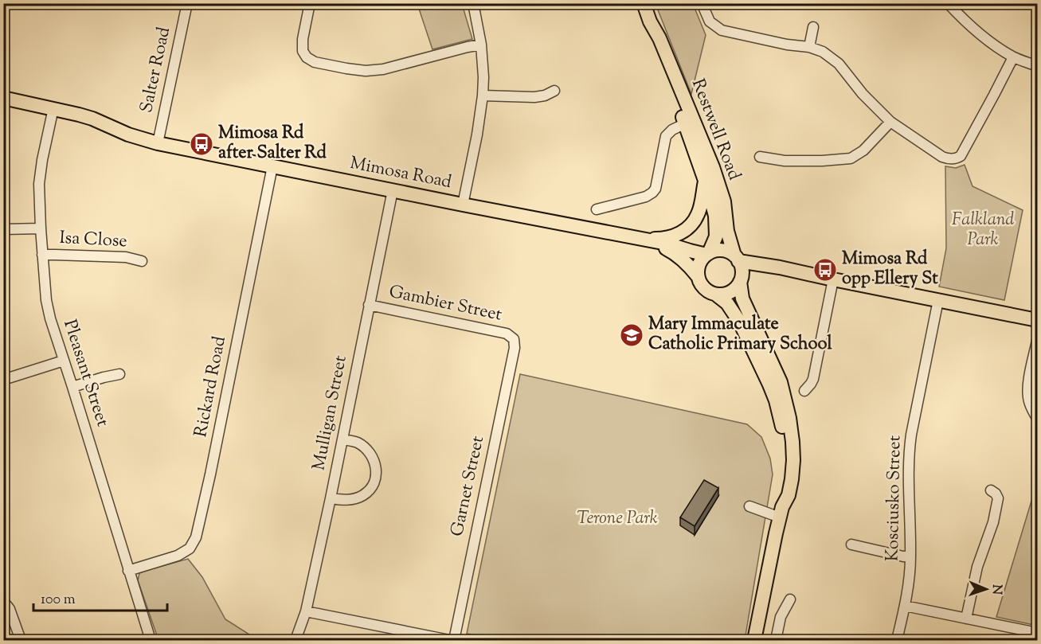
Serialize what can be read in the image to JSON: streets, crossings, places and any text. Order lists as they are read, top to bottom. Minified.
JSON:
{"streets":{"main road":["Restwell Road","Mimosa Road"],"street":["Salter Road","Isa Close","Gambier Street","Pleasant Street","Rickard Road","Mulligan Street","Garnet Street","Kosciusko Street"]},"crossings":[["Salter Road","Mimosa Road"],["Restwell Road","Mimosa Road"],["Mimosa Road","Pleasant Street"],["Mimosa Road","Rickard Road"],["Mimosa Road","Mulligan Street"],["Isa Close","Pleasant Street"],["Gambier Street","Mulligan Street"],["Gambier Street","Garnet Street"],["Pleasant Street","Rickard Road"]],"parks":["Falkland Park","Terone Park"],"places":{"bus stop":["Mimosa Rd after Salter Rd","Mimosa Rd opp Ellery St"],"school or university":["Mary Immaculate Catholic Primary School"]},"scale_bar":"100 m","north":"right"}
